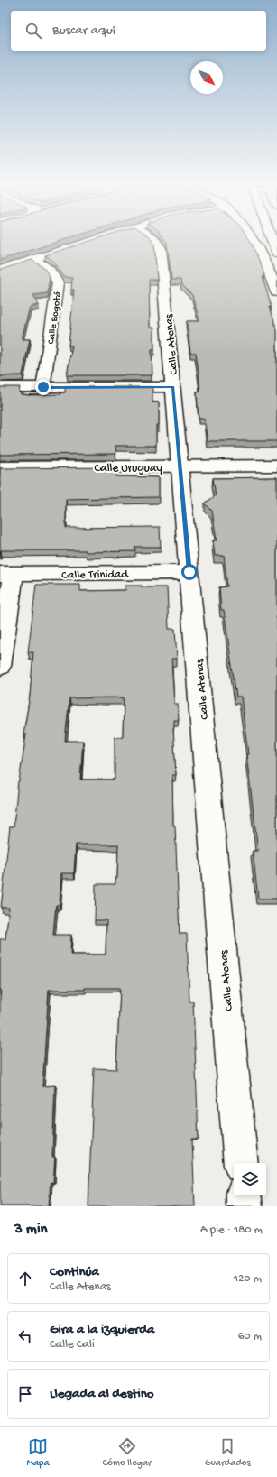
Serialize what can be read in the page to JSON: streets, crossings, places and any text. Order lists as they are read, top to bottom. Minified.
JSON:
{"streets":{"street":["Calle Bogotá","Calle Atenas","Calle Uruguay","Calle Trinidad"]},"crossings":[["Calle Bogotá","Calle Atenas"],["Calle Atenas","Calle Uruguay"],["Calle Atenas","Calle Trinidad"]],"north":"bottom right","page":{"search":"Buscar aquí","heading":["3 min","A pie · 180 m"],"list":[["Continúa","Calle Atenas","120 m"],["Gira a la izquierda","Calle Cali","60 m"],"Llegada al destino"],"nav":["Mapa","Cómo llegar","Guardados"]}}
